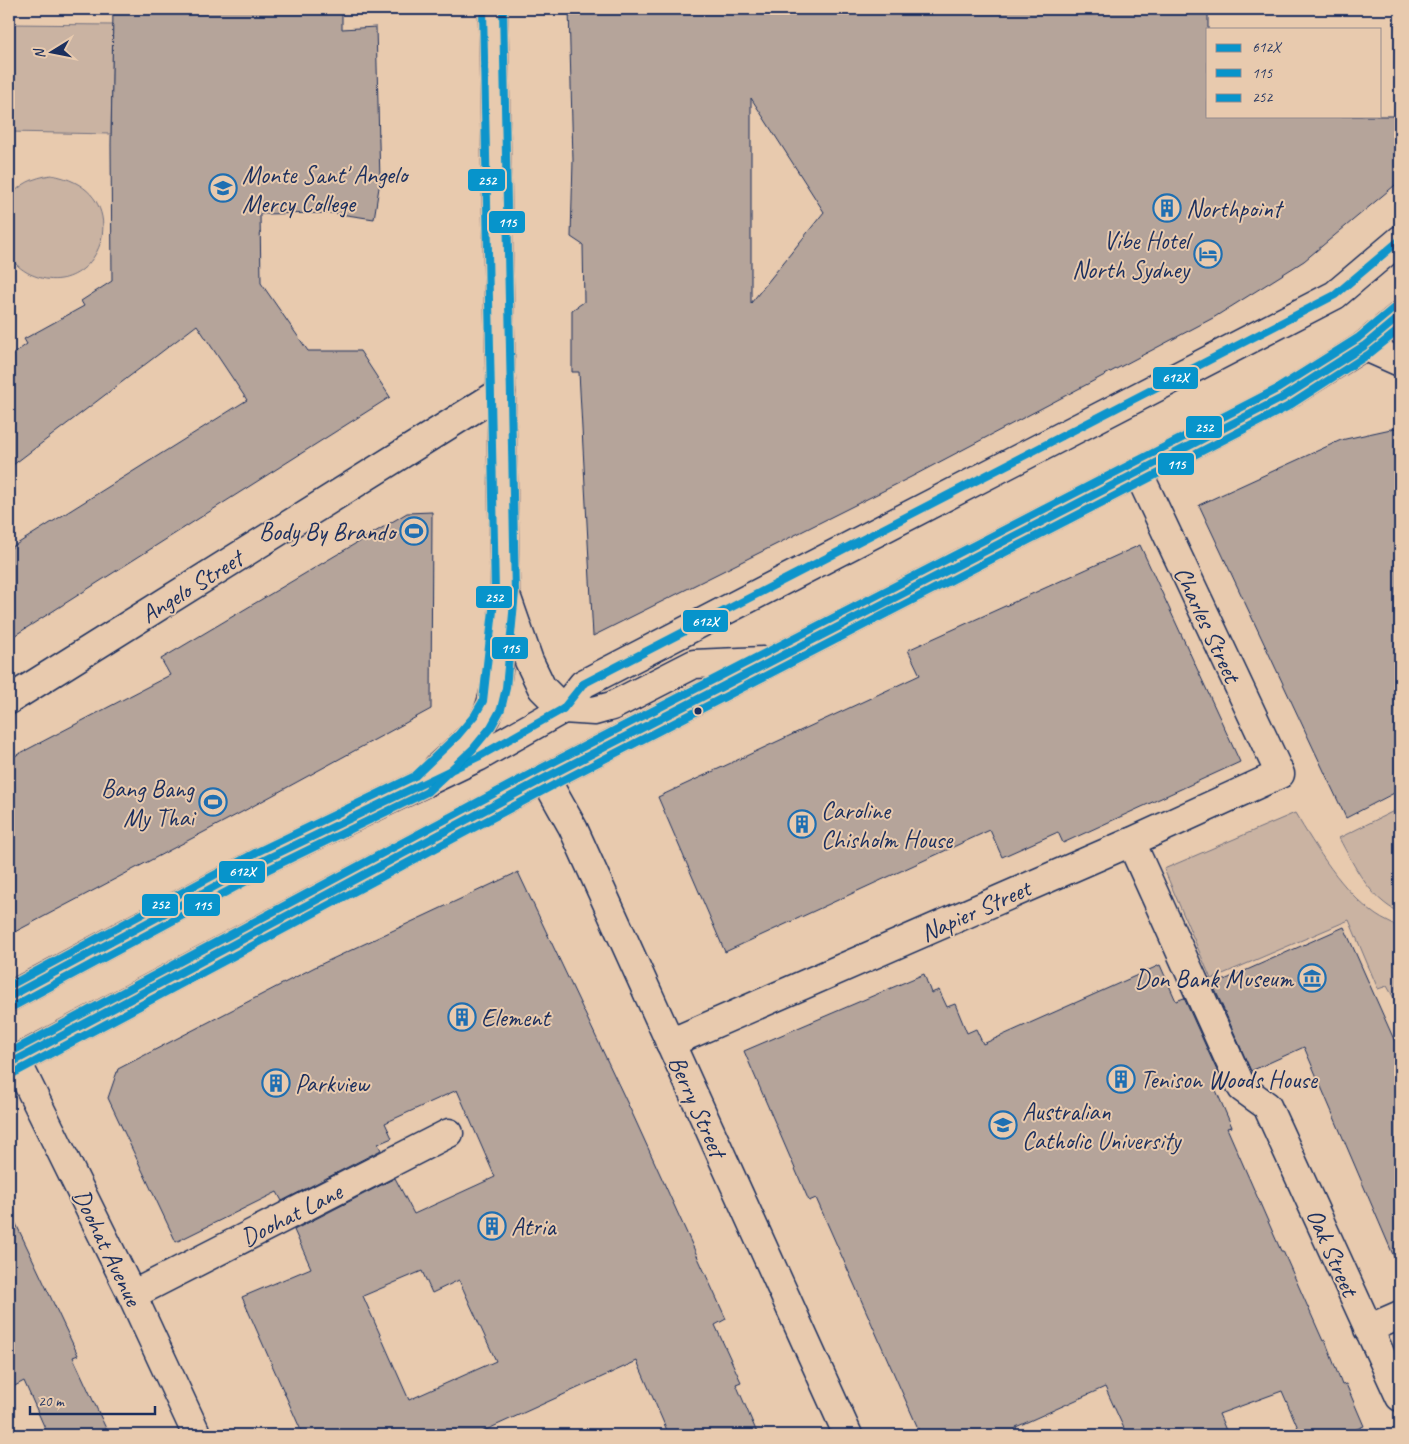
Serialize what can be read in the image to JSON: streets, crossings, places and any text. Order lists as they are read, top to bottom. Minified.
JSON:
{"streets":{"main road":["Angelo Street","Charles Street","Napier Street","Berry Street","Doohat Lane","Doohat Avenue","Oak Street"]},"crossings":[["Charles Street","Napier Street"],["Napier Street","Berry Street"],["Napier Street","Oak Street"],["Doohat Lane","Doohat Avenue"]],"places":{"school or university":["Monte Sant' Angelo Mercy College","Australian Catholic University"],"building":["Northpoint","Caroline Chisholm House","Element","Tenison Woods House","Parkview","Atria"],"hotel":["Vibe Hotel North Sydney"],"sports":["Body By Brando","Bang Bang My Thai"],"museum":["Don Bank Museum"]},"lines":["transit line 115","transit line 252","transit line 612X"],"legend":["612X","115","252"],"scale_bar":"20 m","north":"left"}
